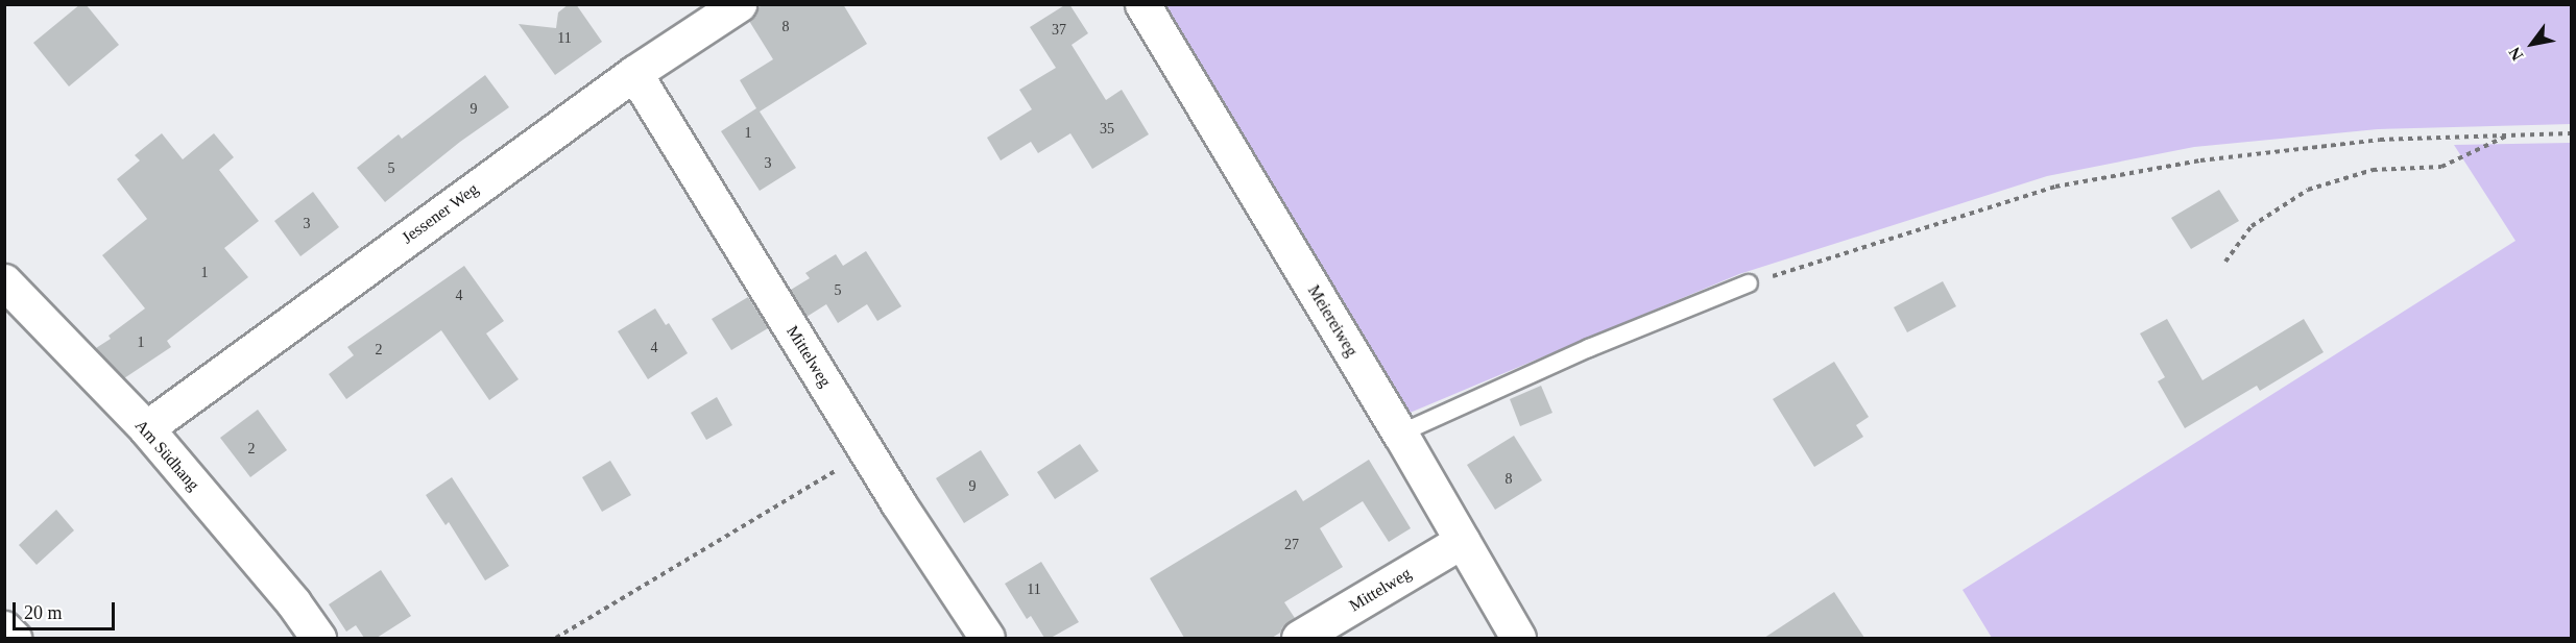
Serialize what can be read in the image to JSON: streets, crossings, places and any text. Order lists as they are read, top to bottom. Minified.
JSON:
{"streets":{"street":["Jessener Weg","Meiereiweg","Mittelweg","Am Südhang"]},"crossings":[["Jessener Weg","Mittelweg"],["Jessener Weg","Am Südhang"],["Meiereiweg","Mittelweg"]],"house_numbers":["8","37","11","9","35","1","3","5","3","1","5","4","1","4","2","2","8","9","27","11"],"scale_bar":"20 m","north":"bottom left"}
